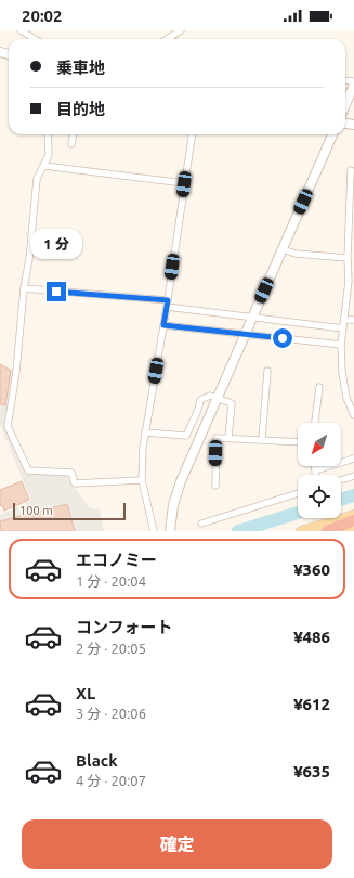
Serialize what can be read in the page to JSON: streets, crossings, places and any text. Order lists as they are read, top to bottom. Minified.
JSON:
{"scale_bar":"100 m","north":"bottom left","page":{"status":"20:02","banner":["乗車地","目的地"],"bubble":"1 分","scale":"100 m","list":[{"name":"エコノミー","note":"1 分 · 20:04","value":"¥360"},{"name":"コンフォート","note":"2 分 · 20:05","value":"¥486"},{"name":"XL","note":"3 分 · 20:06","value":"¥612"},{"name":"Black","note":"4 分 · 20:07","value":"¥635"}],"buttons":"確定"}}
